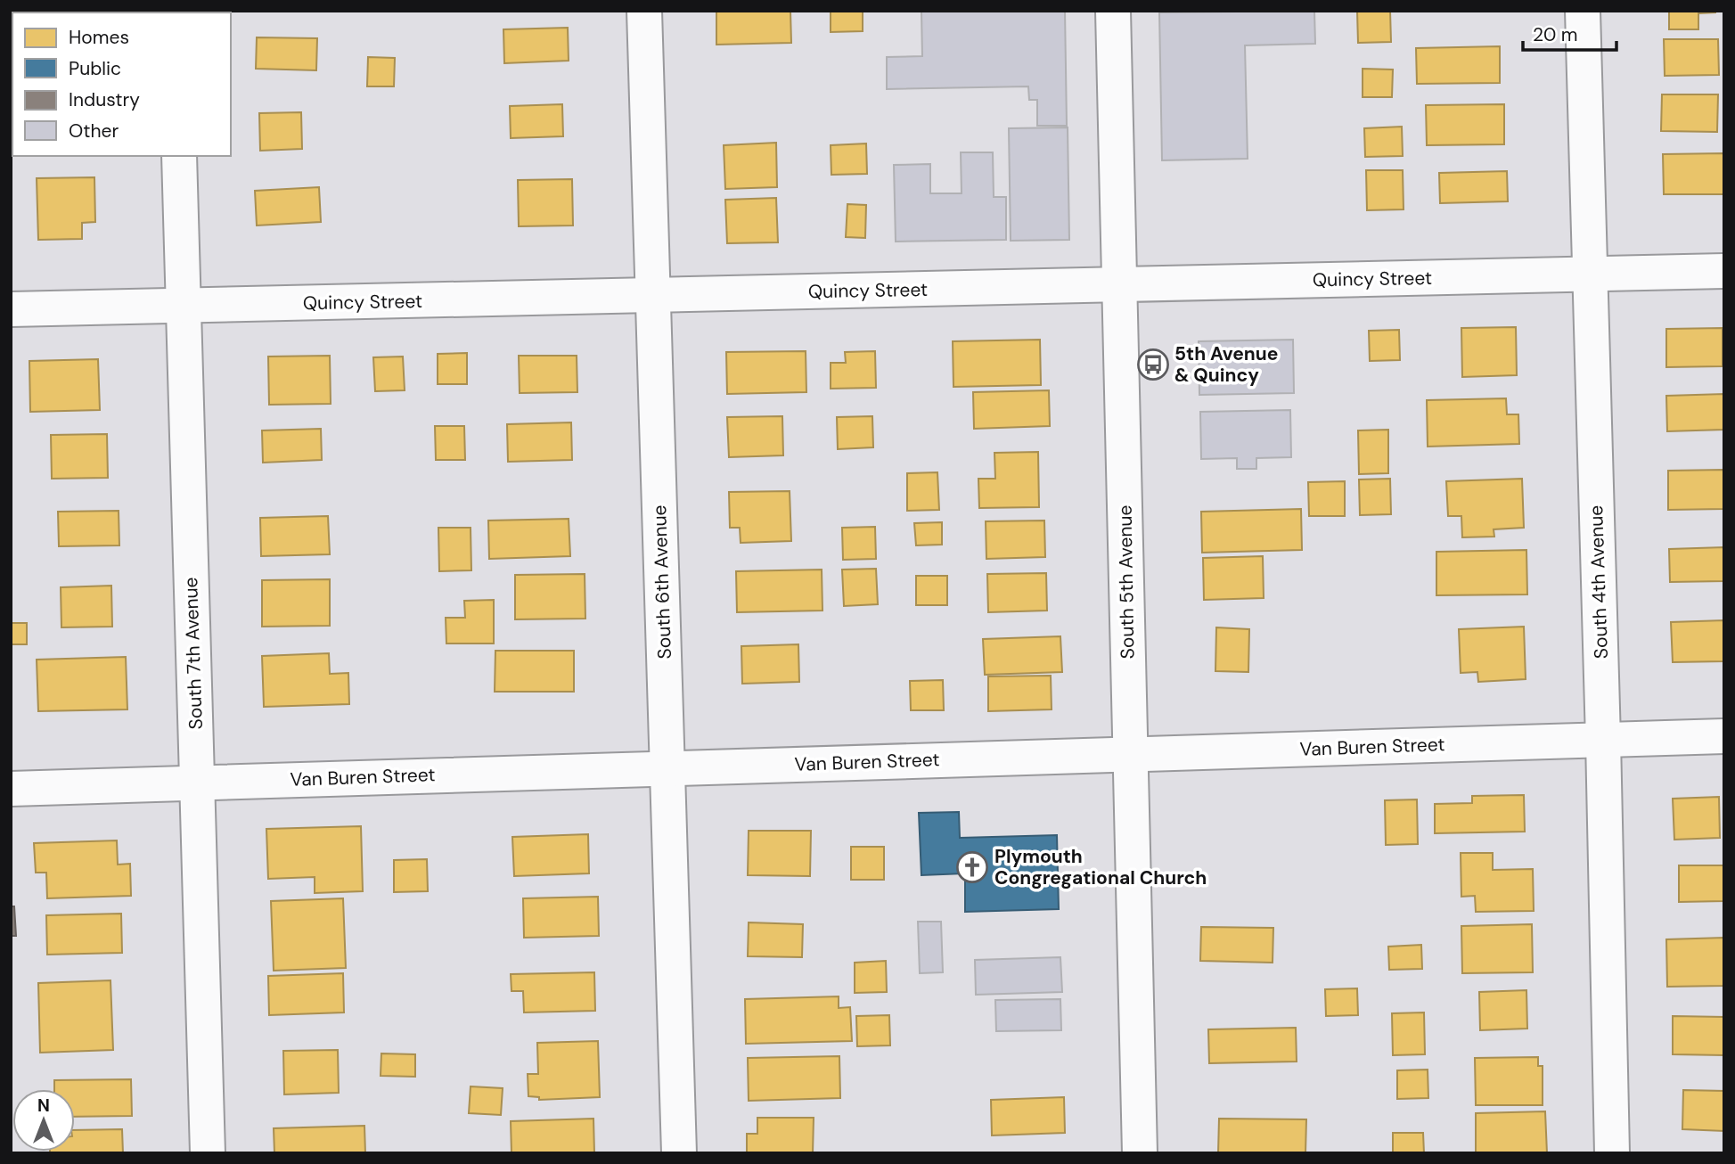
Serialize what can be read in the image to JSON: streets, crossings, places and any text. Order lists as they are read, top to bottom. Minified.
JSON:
{"streets":{"street":["Quincy Street","South 6th Avenue","South 5th Avenue","South 4th Avenue","South 7th Avenue","Van Buren Street"]},"crossings":[["Quincy Street","South 6th Avenue"],["Quincy Street","South 5th Avenue"],["Quincy Street","South 4th Avenue"],["Quincy Street","South 7th Avenue"],["South 6th Avenue","Van Buren Street"],["South 5th Avenue","Van Buren Street"],["South 4th Avenue","Van Buren Street"],["South 7th Avenue","Van Buren Street"]],"places":{"bus stop":["5th Avenue & Quincy"],"church":["Plymouth Congregational Church"]},"legend":["Homes","Public","Industry","Other"],"scale_bar":"20 m","north":"top"}
